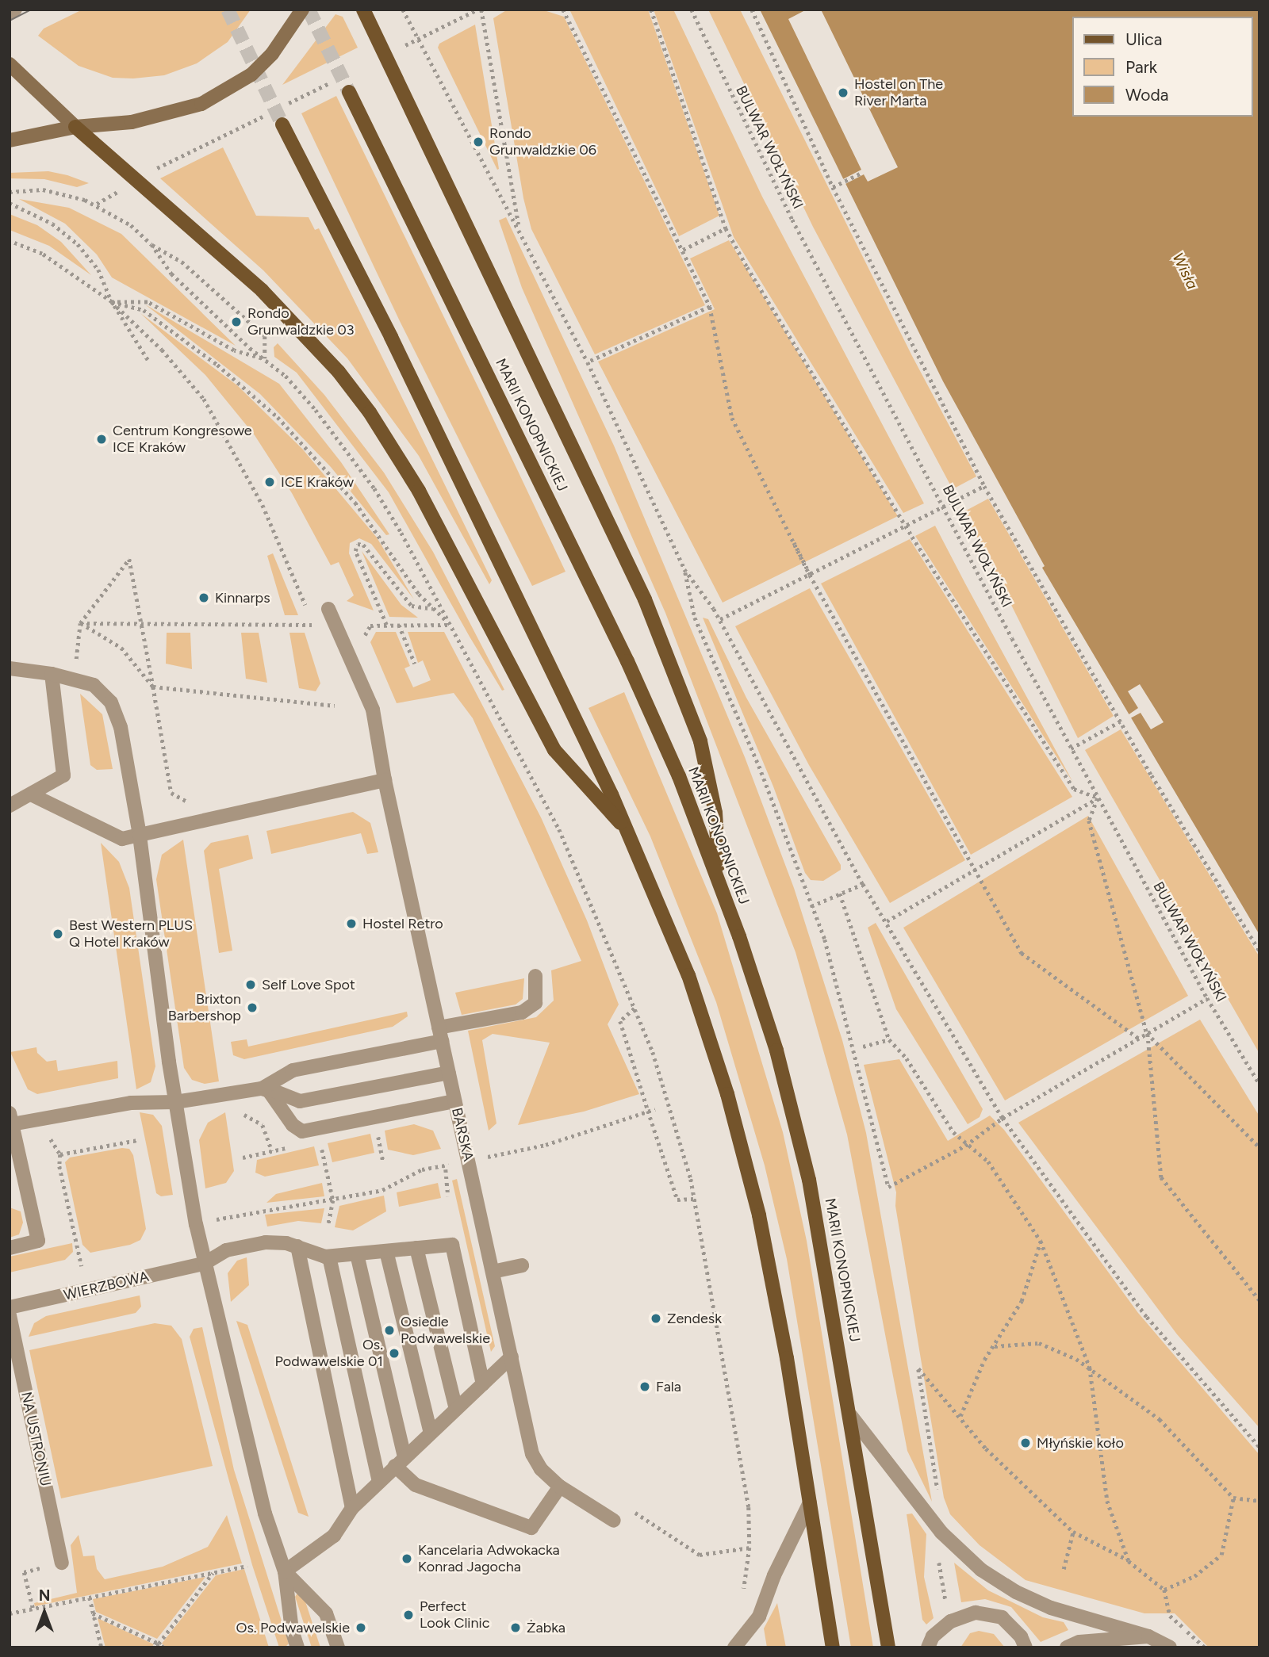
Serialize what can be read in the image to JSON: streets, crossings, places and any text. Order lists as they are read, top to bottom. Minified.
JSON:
{"streets":{"main road":["MARII KONOPNICKIEJ"],"street":["BARSKA","WIERZBOWA","NA USTRONIU"],"path":["BULWAR WOŁYŃSKI"]},"water":["Wisła"],"places":["Hostel on The River Marta","Rondo Grunwaldzkie 06","Rondo Grunwaldzkie 03","Centrum Kongresowe ICE Kraków","ICE Kraków","Kinnarps","Hostel Retro","Best Western PLUS Q Hotel Kraków","Self Love Spot","Brixton Barbershop","Zendesk","Osiedle Podwawelskie","Os. Podwawelskie 01","Fala","Młyńskie koło","Kancelaria Adwokacka Konrad Jagocha","Perfect Look Clinic","Os. Podwawelskie","Żabka"],"legend":["Ulica","Park","Woda"],"north":"top"}
